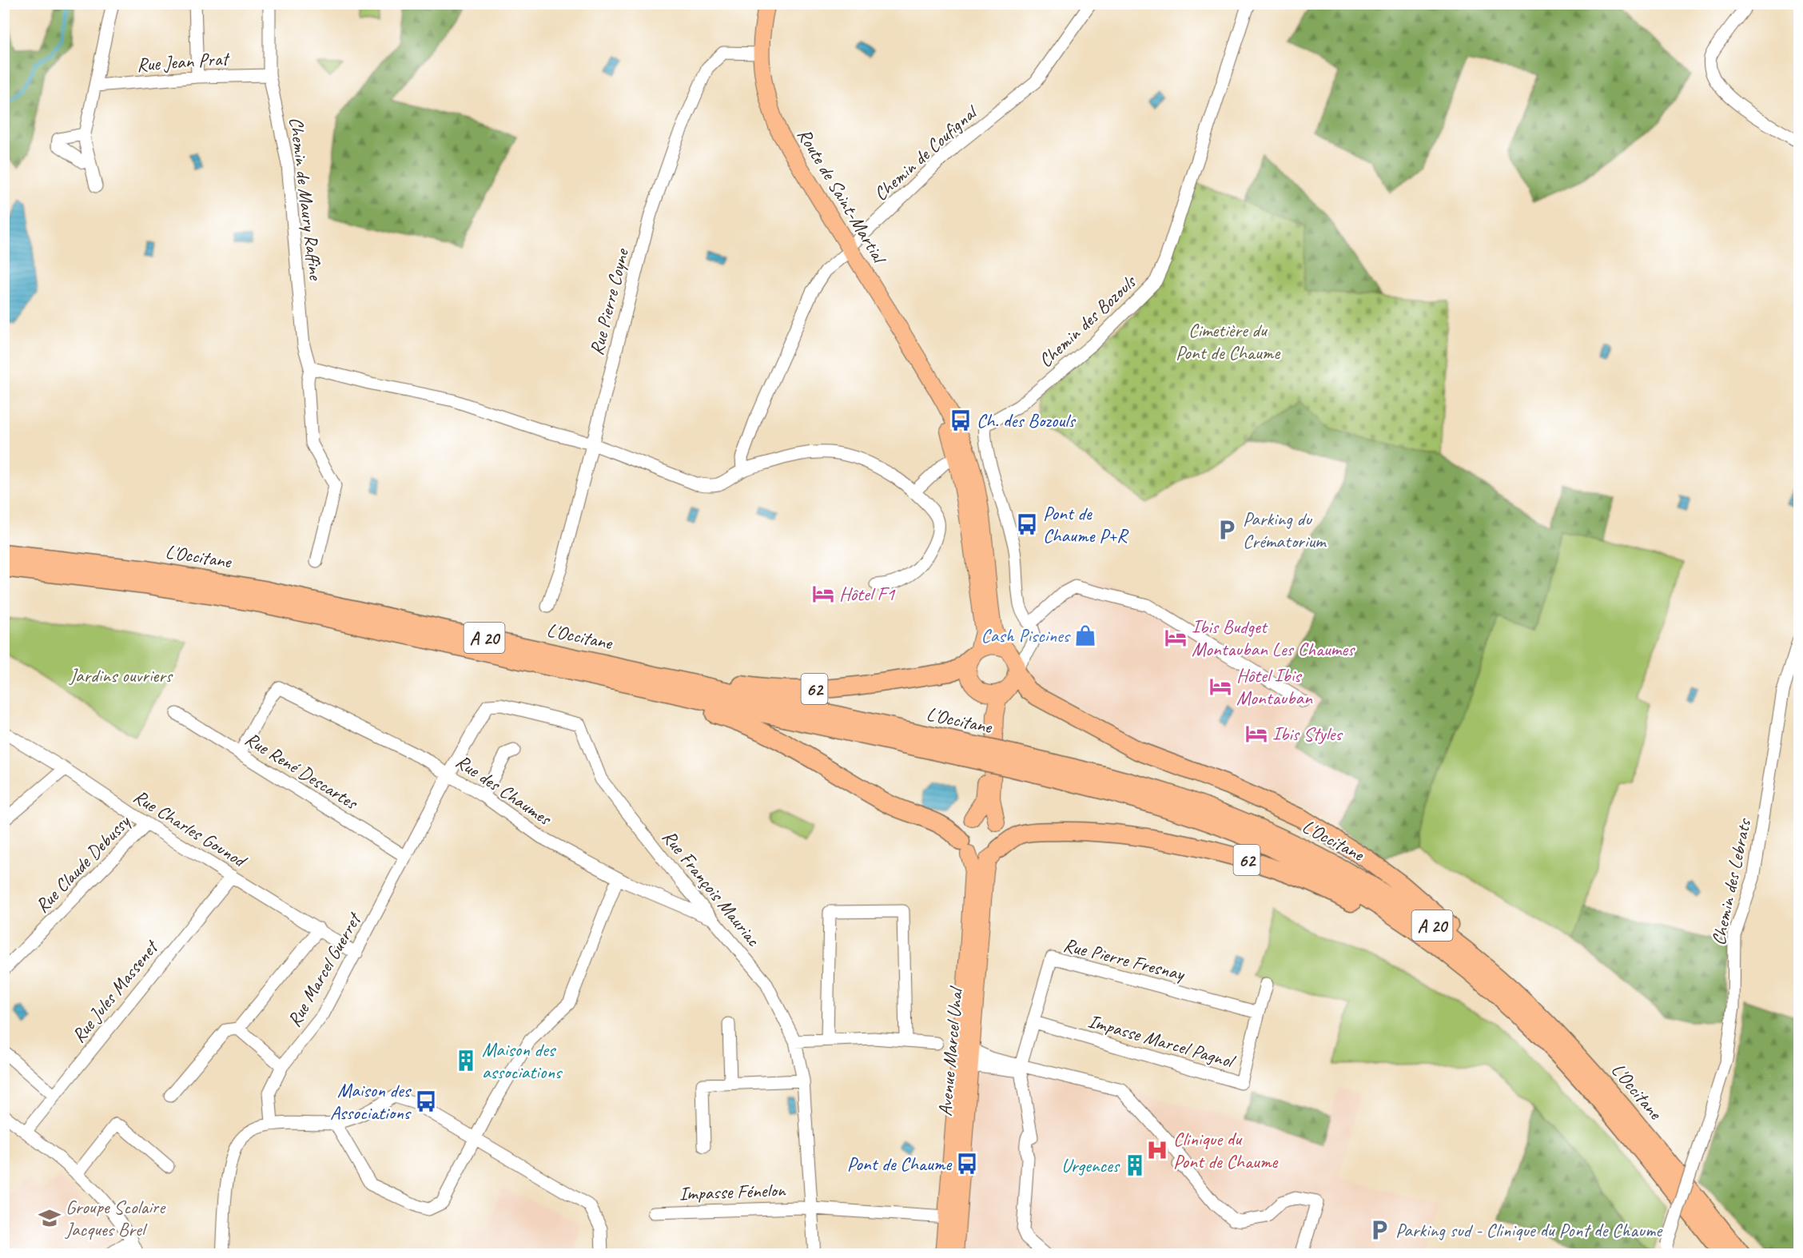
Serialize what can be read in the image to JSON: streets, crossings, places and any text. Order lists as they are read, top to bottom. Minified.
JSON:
{"streets":{"highway":["L'Occitane","A 20","62"],"main road":["Route de Saint-Martial","Avenue Marcel Unal"],"street":["Rue Jean Prat","Chemin de Coufignal","Chemin de Maury Raffine","Rue Pierre Coyne","Chemin des Bozouls","Rue René Descartes","Rue des Chaumes","Rue Charles Gounod","Rue Claude Debussy","Chemin des Lebrats","Rue François Mauriac","Rue Pierre Fresnay","Rue Marcel Guerret","Rue Jules Massenet","Impasse Marcel Pagnol","Impasse Fénelon"]},"crossings":[["Rue Jean Prat","Chemin de Maury Raffine"],["Chemin de Coufignal","Route de Saint-Martial"],["Route de Saint-Martial","Rue Pierre Coyne"],["Route de Saint-Martial","62"],["L'Occitane","62"],["62","Avenue Marcel Unal"],["Rue René Descartes","Rue des Chaumes"],["Rue René Descartes","Rue Marcel Guerret"],["Rue des Chaumes","Rue François Mauriac"],["Rue des Chaumes","Rue Marcel Guerret"],["Rue Charles Gounod","Rue Claude Debussy"],["Rue Charles Gounod","Rue Marcel Guerret"],["Rue Charles Gounod","Rue Jules Massenet"],["Rue François Mauriac","Rue Marcel Guerret"],["Rue François Mauriac","Impasse Fénelon"],["Rue Pierre Fresnay","Impasse Marcel Pagnol"],["Avenue Marcel Unal","Impasse Fénelon"]],"parks":["Cimetière du Pont de Chaume","Jardins ouvriers"],"places":{"bus stop":["Ch. des Bozouls","Pont de Chaume P+R","Maison des Associations","Pont de Chaume"],"parking":["Parking du Crématorium","Parking sud - Clinique du Pont de Chaume"],"hotel":["Hôtel F1","Ibis Budget Montauban Les Chaumes","Hôtel Ibis Montauban","Ibis Styles"],"shop":["Cash Piscines"],"building":["Maison des associations","Urgences"],"hospital":["Clinique du Pont de Chaume"],"school or university":["Groupe Scolaire Jacques Brel"]}}
